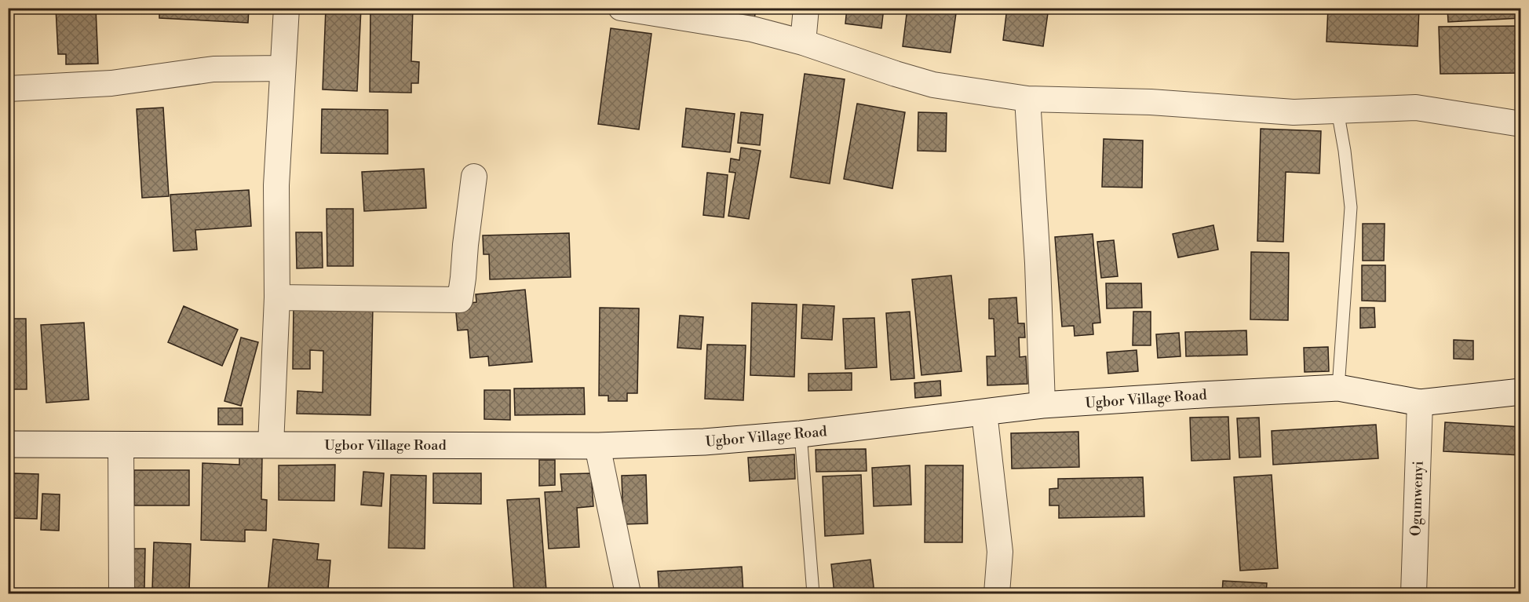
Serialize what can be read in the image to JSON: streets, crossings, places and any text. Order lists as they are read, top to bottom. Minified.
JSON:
{"streets":{"street":["Ugbor Village Road","Ogumwenyi"]},"crossings":[["Ugbor Village Road","Ogumwenyi"]]}
